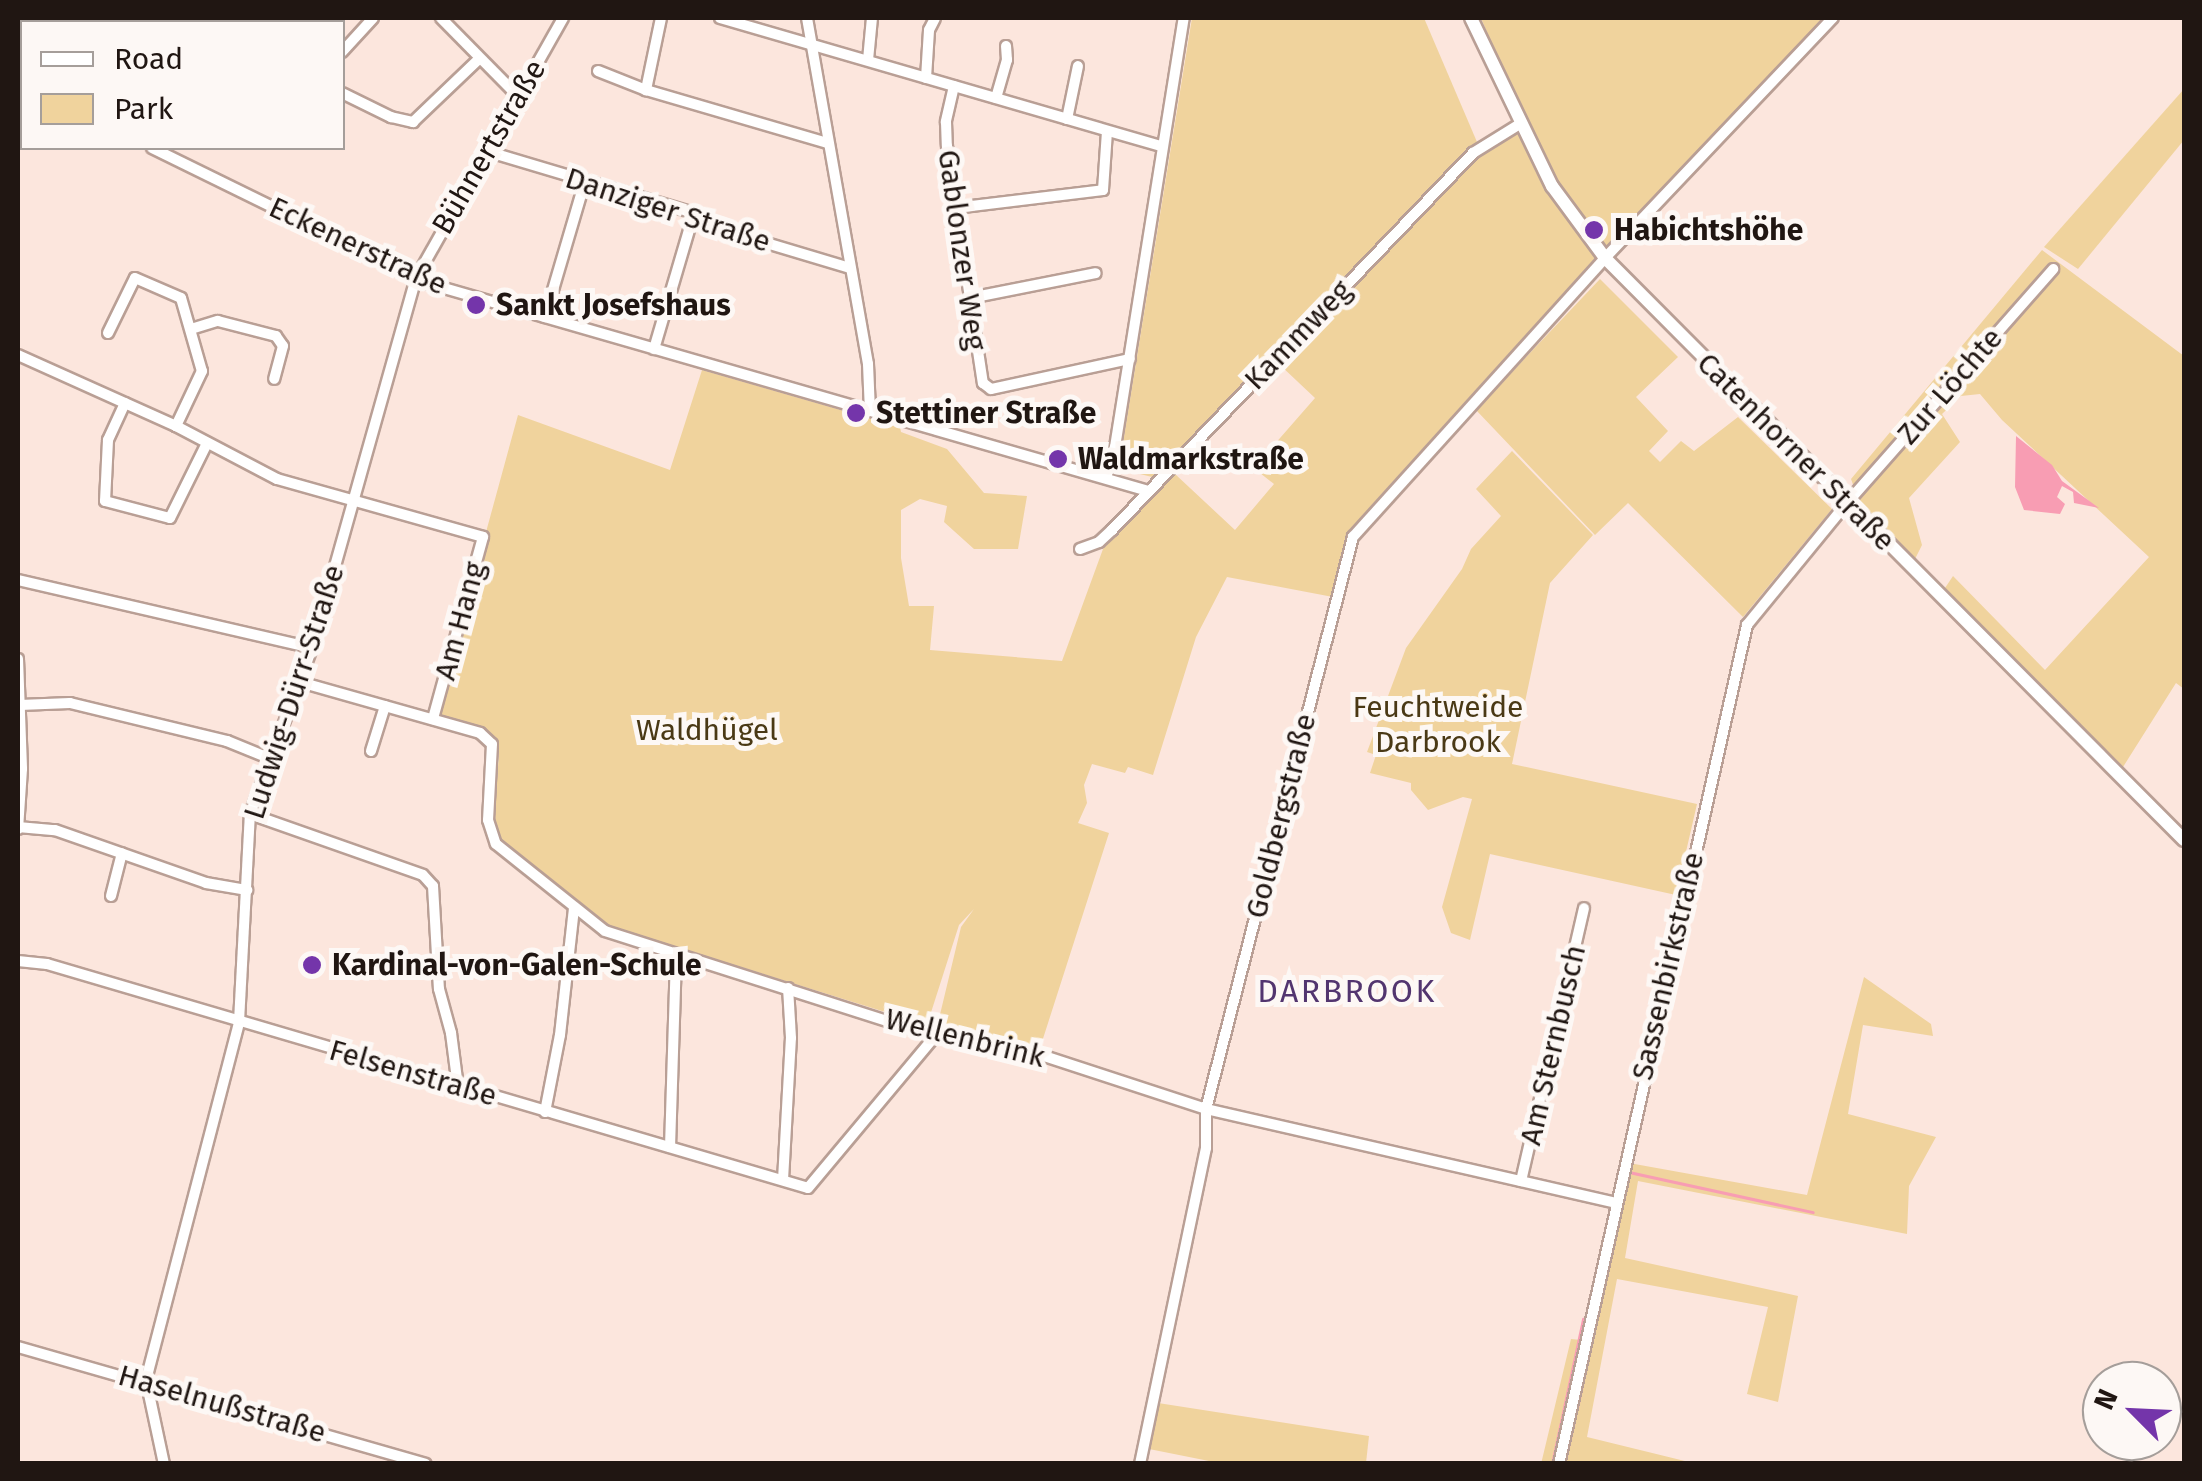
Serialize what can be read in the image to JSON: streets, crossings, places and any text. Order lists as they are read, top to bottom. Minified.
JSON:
{"streets":{"street":["Bühnertstraße","Danziger Straße","Eckenerstraße","Gablonzer Weg","Kammweg","Zur Löchte","Catenhorner Straße","Am Hang","Ludwig-Dürr-Straße","Goldbergstraße","Sassenbirkstraße","Wellenbrink","Am Sternbusch","Felsenstraße","Haselnußstraße"]},"crossings":[["Bühnertstraße","Danziger Straße"],["Bühnertstraße","Eckenerstraße"],["Bühnertstraße","Ludwig-Dürr-Straße"],["Eckenerstraße","Kammweg"],["Eckenerstraße","Ludwig-Dürr-Straße"],["Kammweg","Catenhorner Straße"],["Zur Löchte","Catenhorner Straße"],["Zur Löchte","Sassenbirkstraße"],["Catenhorner Straße","Goldbergstraße"],["Catenhorner Straße","Sassenbirkstraße"],["Am Hang","Ludwig-Dürr-Straße"],["Am Hang","Wellenbrink"],["Ludwig-Dürr-Straße","Wellenbrink"],["Ludwig-Dürr-Straße","Felsenstraße"],["Ludwig-Dürr-Straße","Haselnußstraße"],["Goldbergstraße","Wellenbrink"],["Sassenbirkstraße","Wellenbrink"],["Wellenbrink","Am Sternbusch"],["Wellenbrink","Felsenstraße"]],"districts":["DARBROOK"],"parks":["Feuchtweide Darbrook","Waldhügel"],"places":["Habichtshöhe","Sankt Josefshaus","Stettiner Straße","Waldmarkstraße","Kardinal-von-Galen-Schule"],"legend":["Road","Park"],"north":"top left"}
